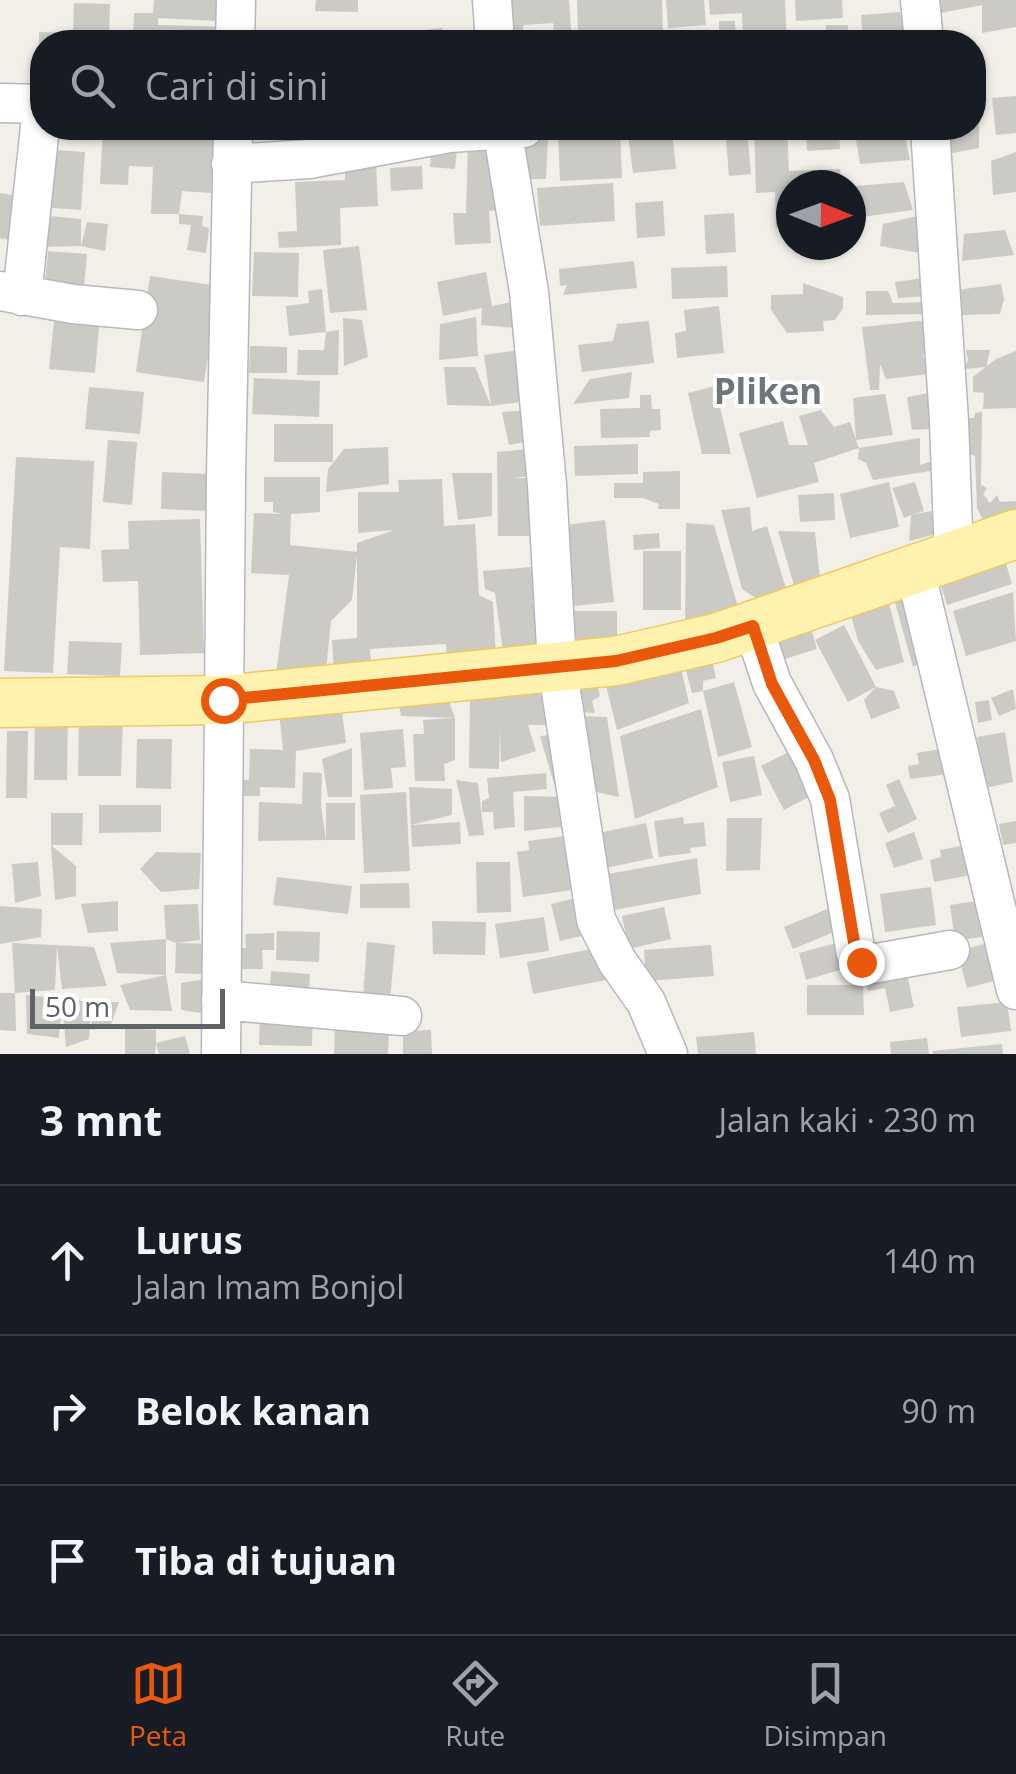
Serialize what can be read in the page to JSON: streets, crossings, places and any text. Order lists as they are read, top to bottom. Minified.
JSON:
{"districts":["Pliken"],"scale_bar":"50 m","north":"right","page":{"search":"Cari di sini","scale":"50 m","heading":["3 mnt","Jalan kaki · 230 m"],"list":[["Lurus","Jalan Imam Bonjol","140 m"],["Belok kanan","90 m"],"Tiba di tujuan"],"nav":["Peta","Rute","Disimpan"]}}
